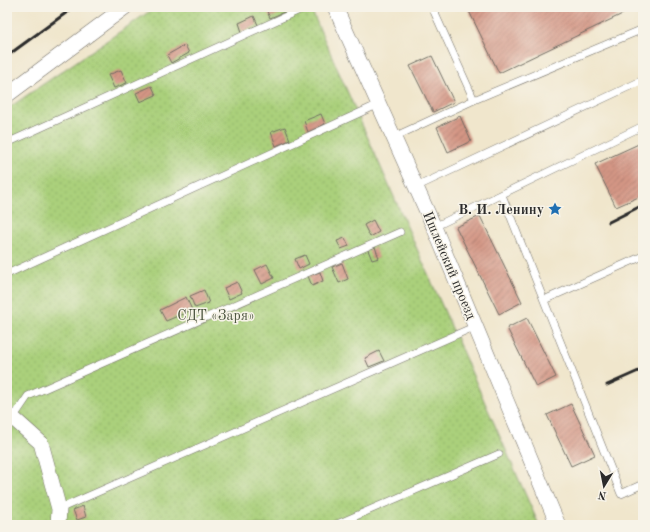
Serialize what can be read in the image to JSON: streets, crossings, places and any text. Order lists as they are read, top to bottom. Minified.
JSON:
{"streets":{"street":["Ишлейский проезд"]},"parks":["СДТ «Заря»"],"places":{"place":["В. И. Ленину"]},"north":"bottom"}
